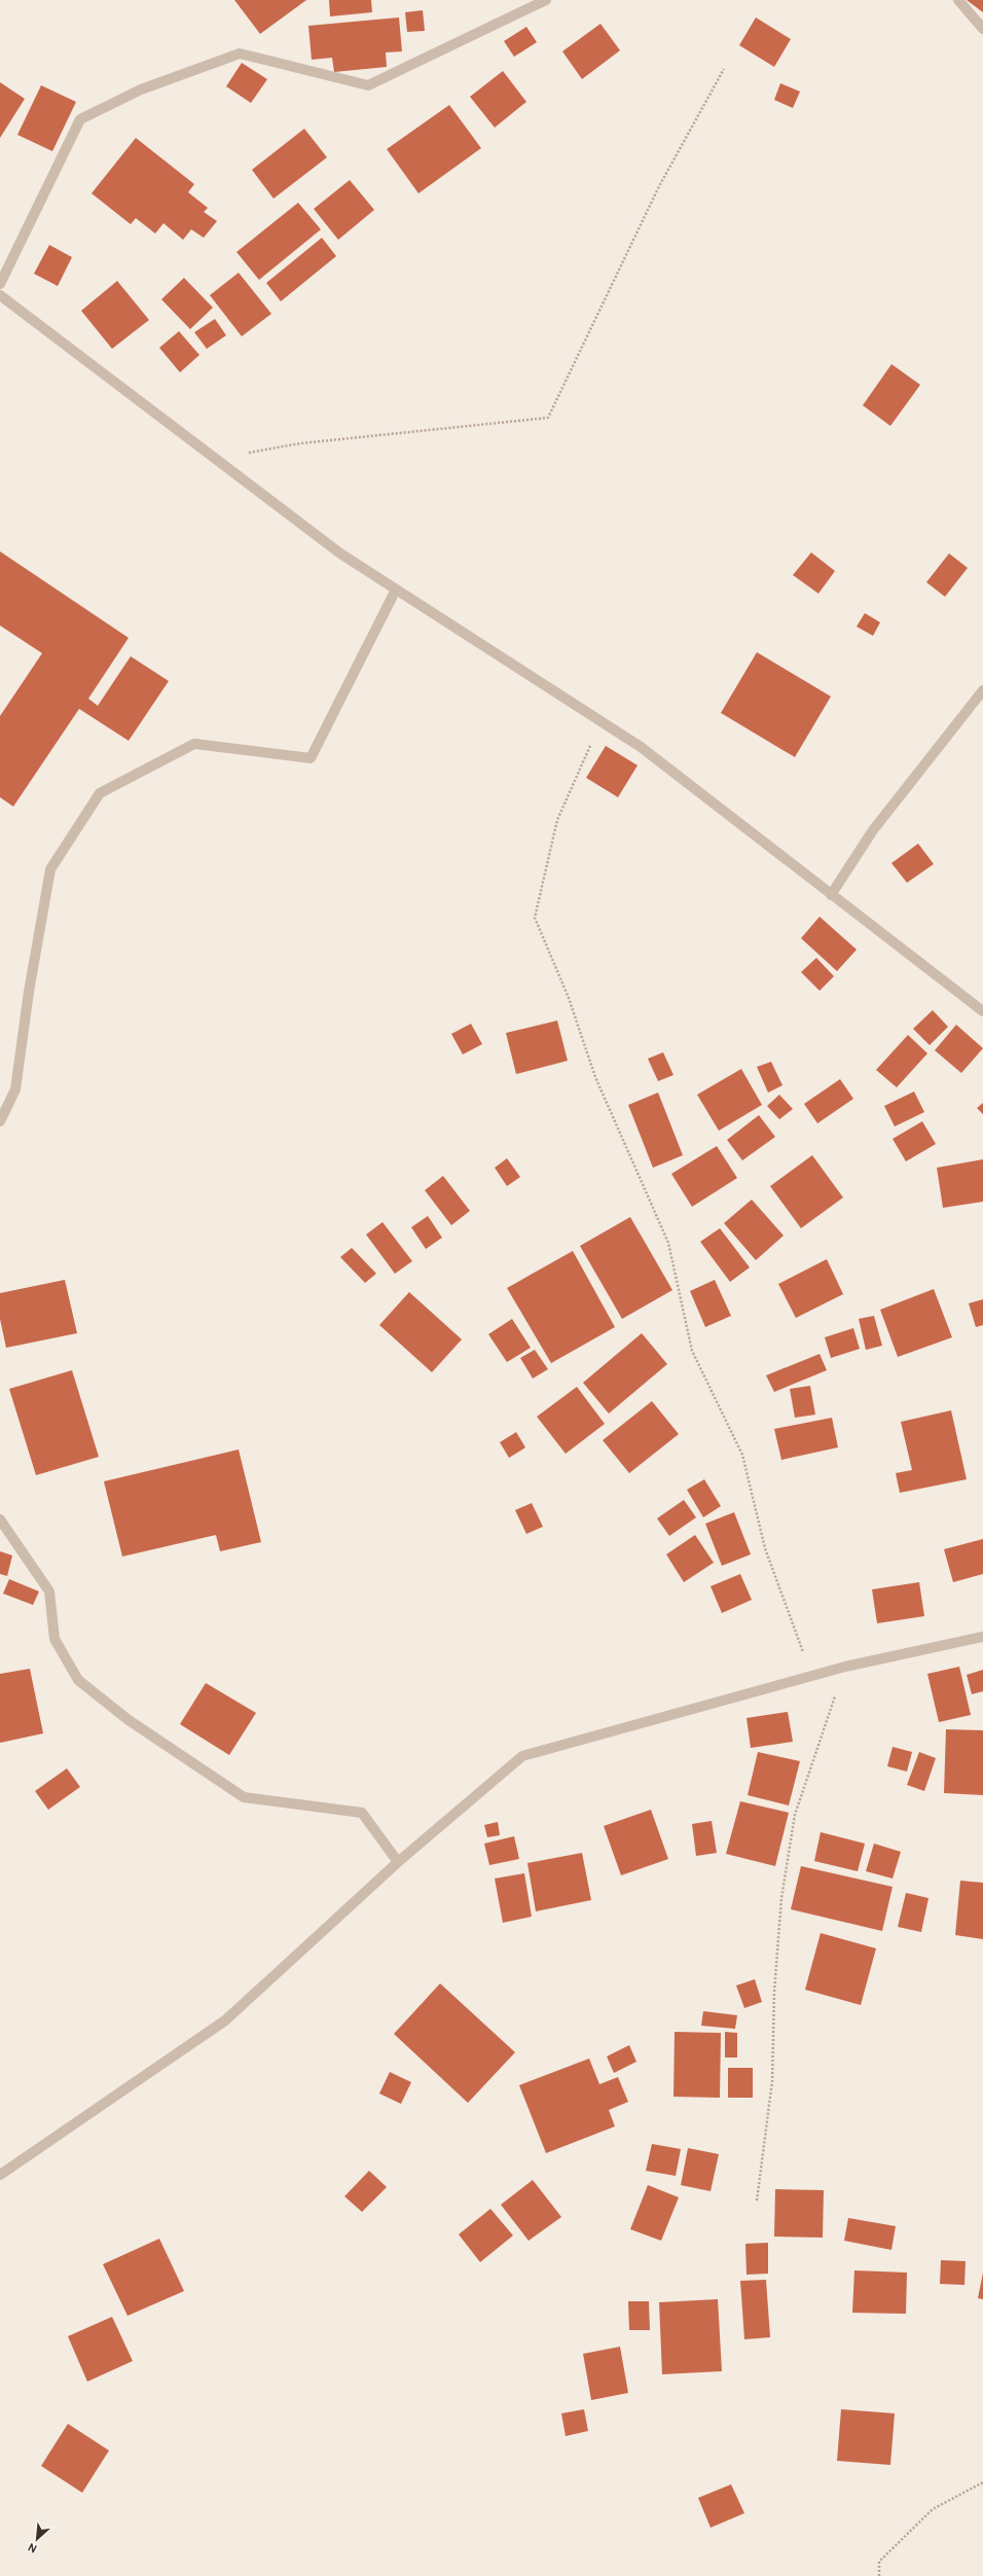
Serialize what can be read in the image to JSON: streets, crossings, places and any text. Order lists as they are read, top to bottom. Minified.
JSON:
{"north":"bottom left"}
